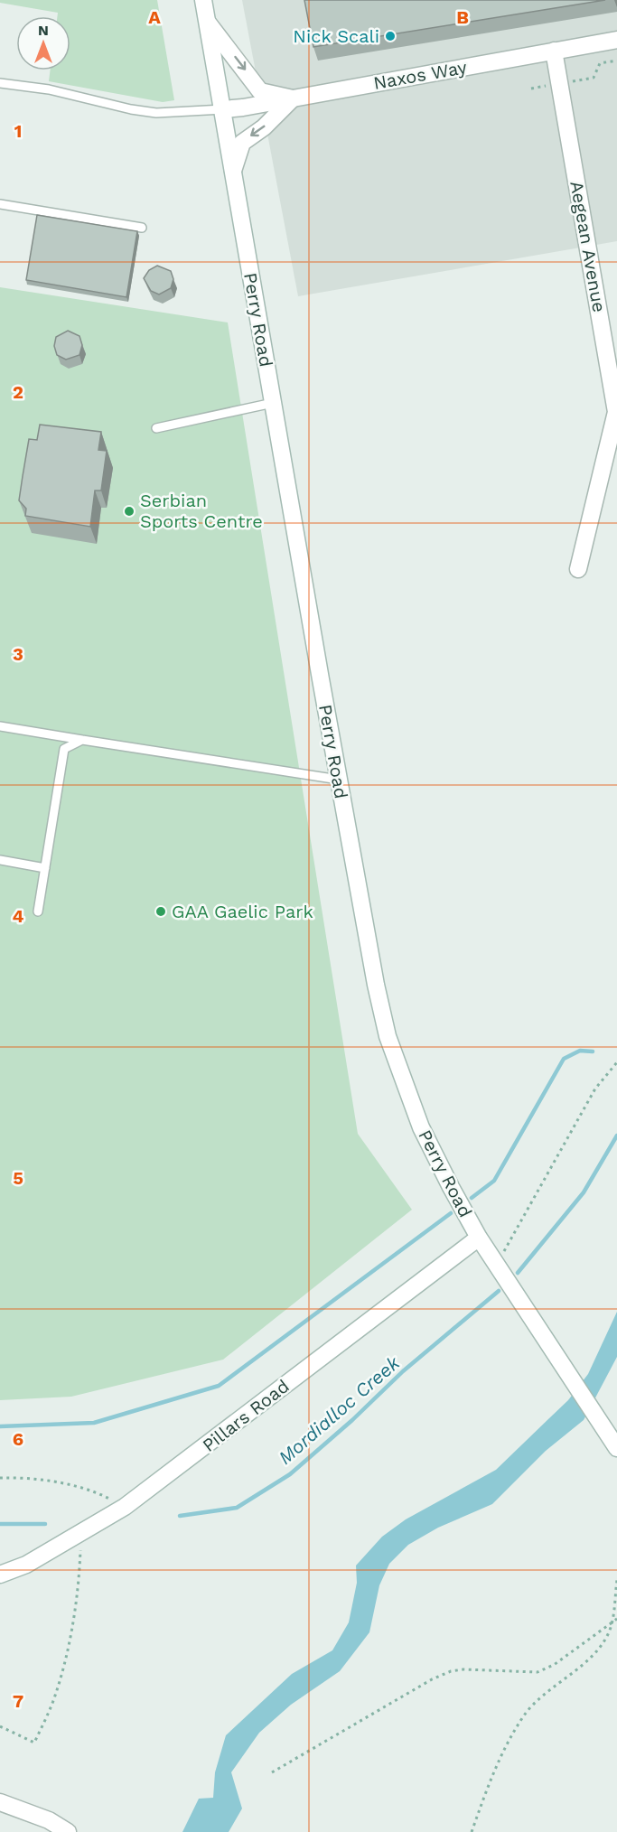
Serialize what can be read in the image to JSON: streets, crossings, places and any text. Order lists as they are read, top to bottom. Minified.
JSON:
{"streets":{"main road":["Naxos Way","Aegean Avenue","Perry Road","Pillars Road"]},"crossings":[["Naxos Way","Aegean Avenue"],["Naxos Way","Perry Road"],["Perry Road","Pillars Road"]],"water":["Mordialloc Creek"],"places":["Nick Scali","Serbian Sports Centre","GAA Gaelic Park"],"north":"top","grid":{"columns":["A","B"],"rows":["1","2","3","4","5","6","7"]}}
